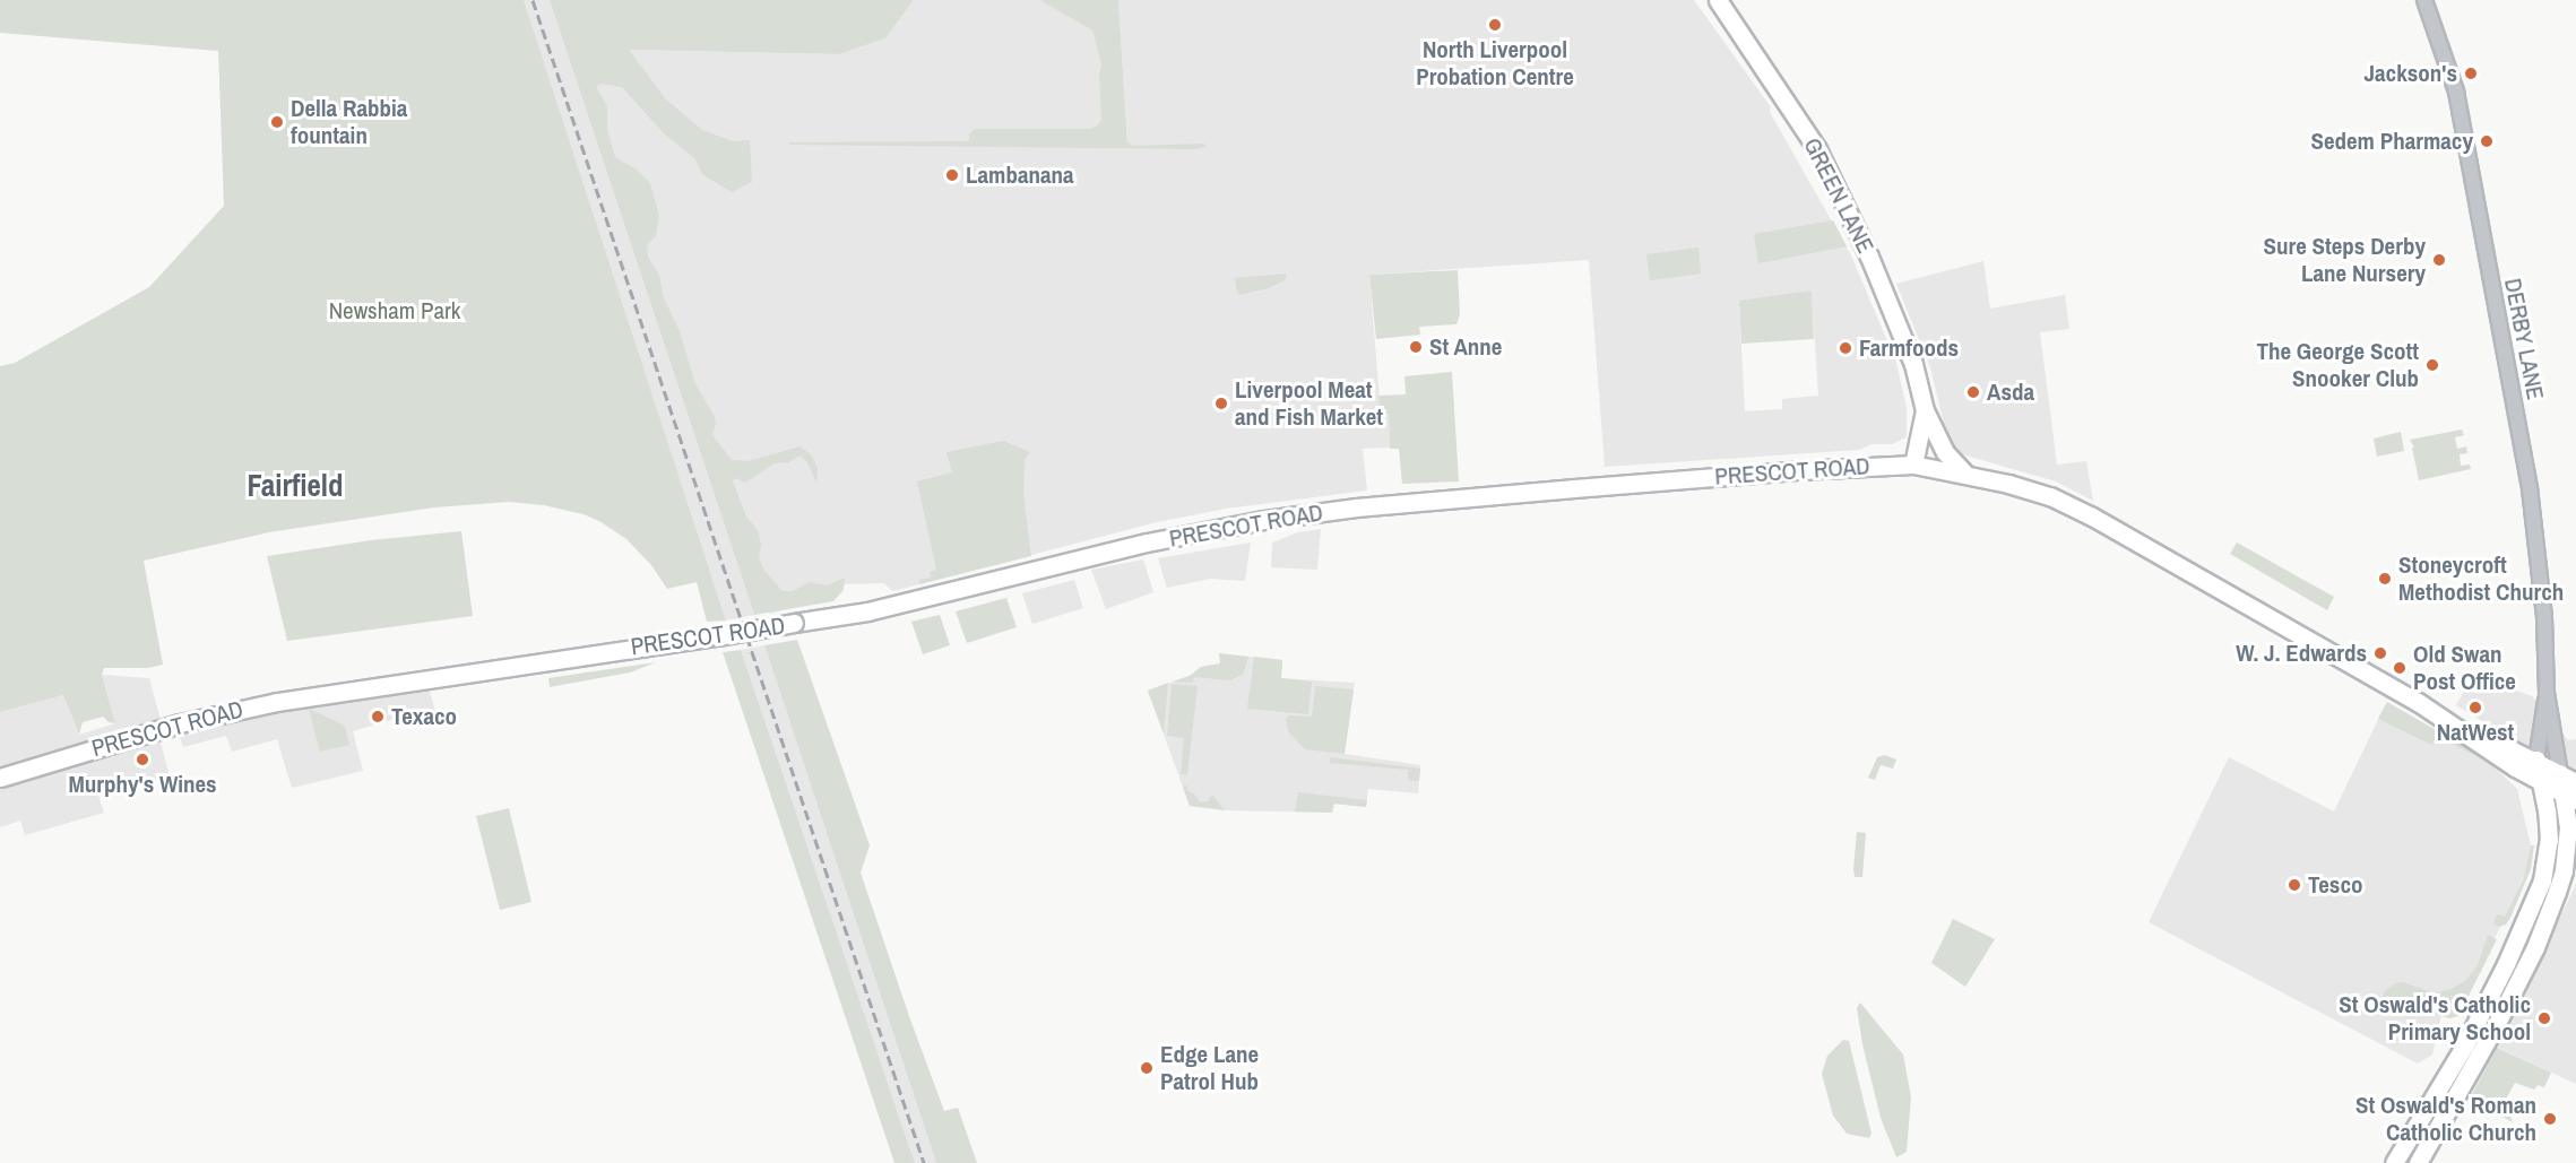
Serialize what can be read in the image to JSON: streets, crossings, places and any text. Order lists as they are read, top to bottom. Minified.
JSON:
{"streets":{"main road":["GREEN LANE","PRESCOT ROAD"],"street":["DERBY LANE"]},"crossings":[["GREEN LANE","PRESCOT ROAD"],["DERBY LANE","PRESCOT ROAD"]],"districts":["Fairfield"],"parks":["Newsham Park"],"places":["North Liverpool Probation Centre","Jackson's","Della Rabbia fountain","Sedem Pharmacy","Lambanana","Sure Steps Derby Lane Nursery","St Anne","Farmfoods","The George Scott Snooker Club","Asda","Liverpool Meat and Fish Market","Stoneycroft Methodist Church","W. J. Edwards","Old Swan Post Office","NatWest","Texaco","Murphy's Wines","Tesco","St Oswald's Catholic Primary School","Edge Lane Patrol Hub","St Oswald's Roman Catholic Church"]}
